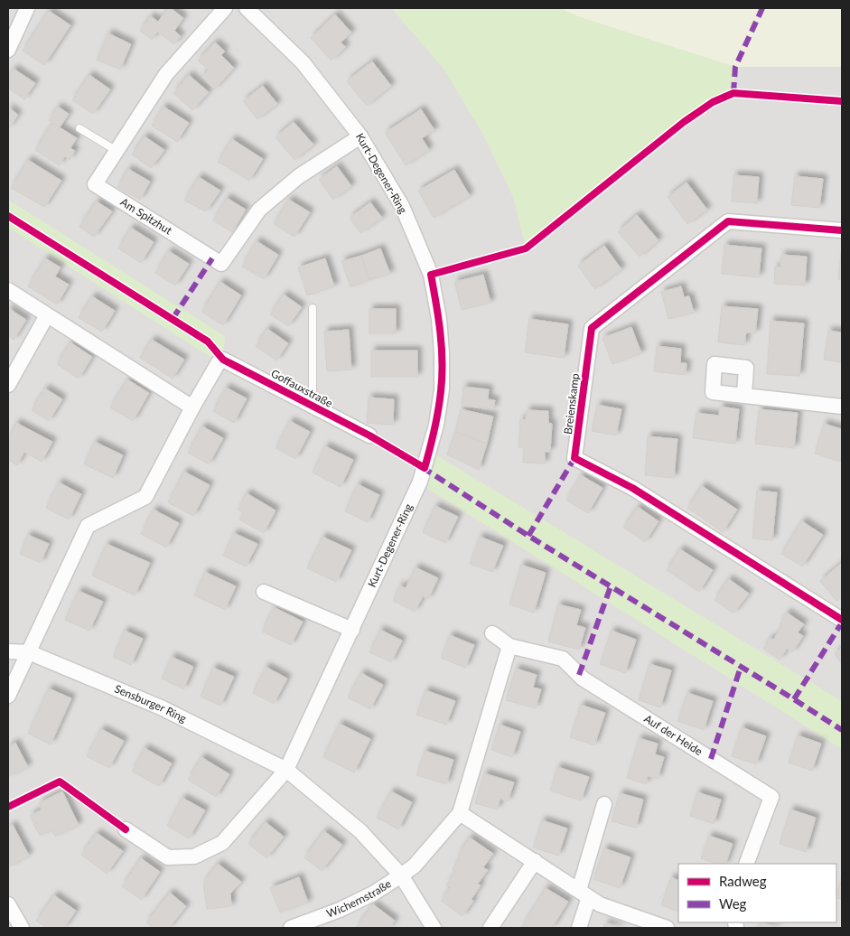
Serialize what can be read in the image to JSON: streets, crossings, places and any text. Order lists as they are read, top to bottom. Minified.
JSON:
{"streets":{"street":["Kurt-Degener-Ring","Am Spitzhut","Goffauxstraße","Breienskamp","Sensburger Ring","Auf der Heide","Wichernstraße"]},"crossings":[["Kurt-Degener-Ring","Am Spitzhut"],["Kurt-Degener-Ring","Sensburger Ring"],["Goffauxstraße","Sensburger Ring"],["Sensburger Ring","Wichernstraße"]],"legend":["Radweg","Weg"]}
